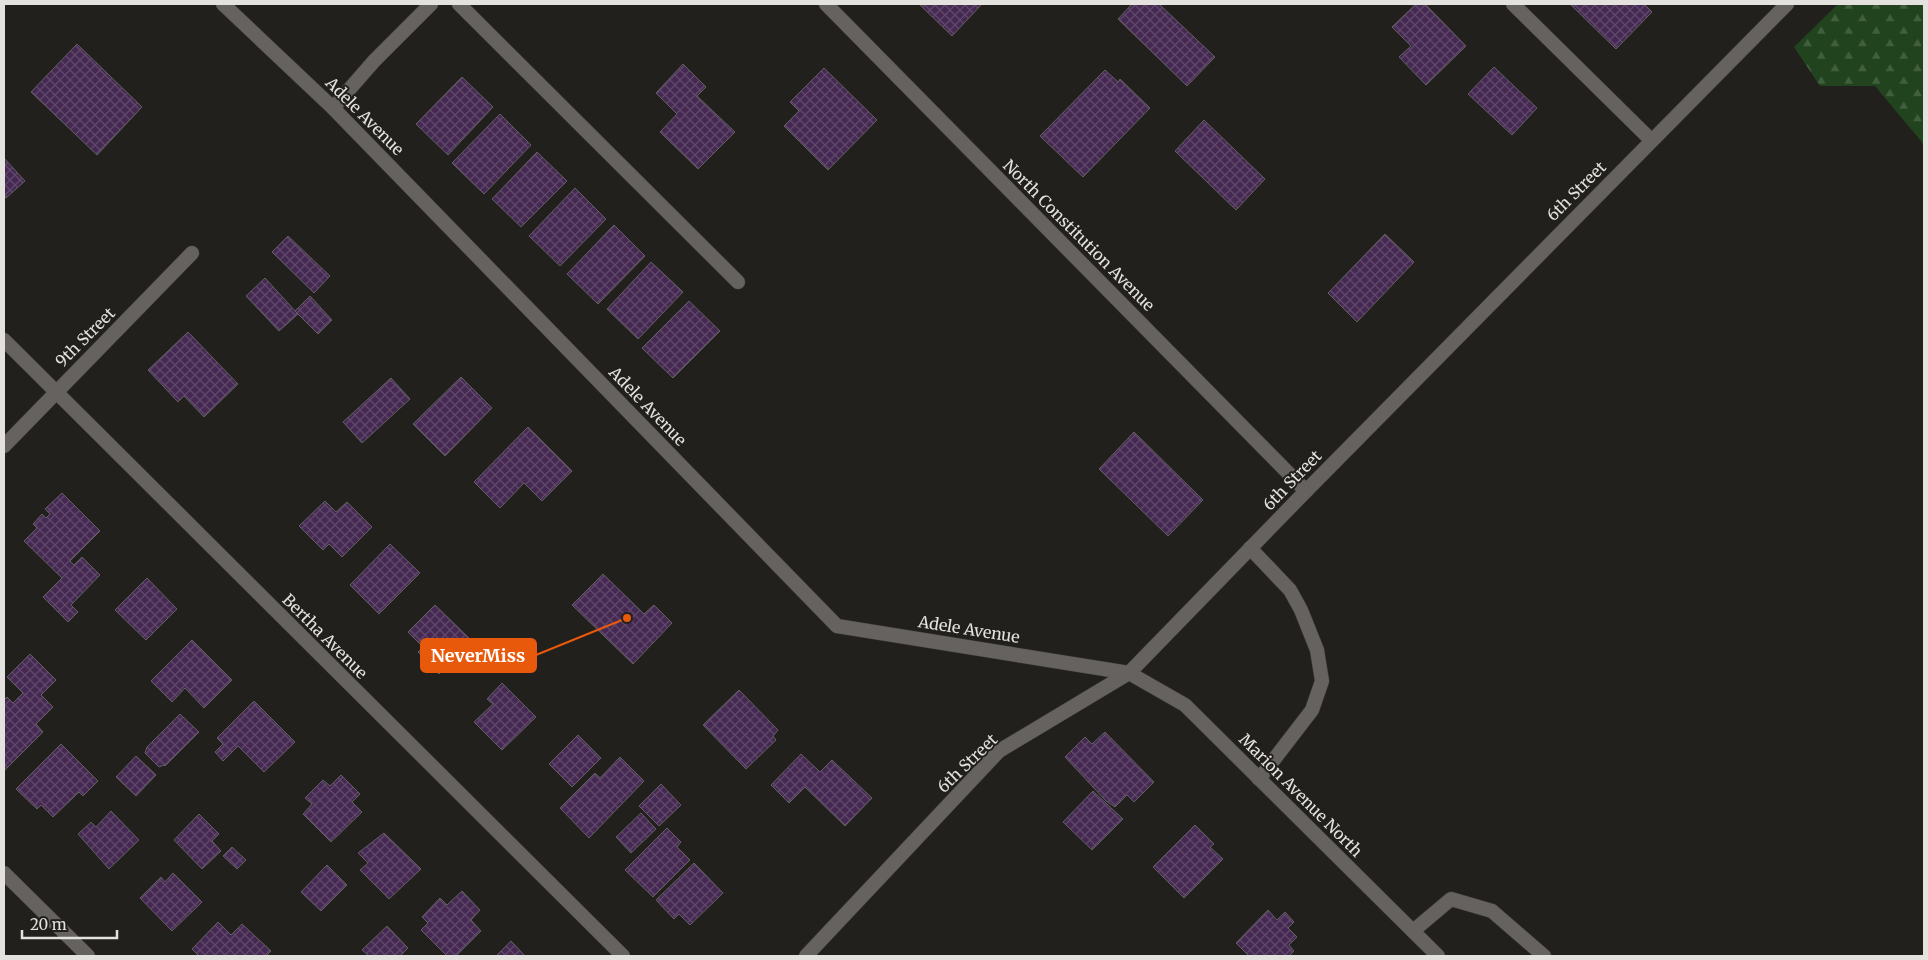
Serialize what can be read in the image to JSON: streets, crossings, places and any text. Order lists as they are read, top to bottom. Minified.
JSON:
{"streets":{"street":["Adele Avenue","6th Street","North Constitution Avenue","9th Street","Bertha Avenue","Marion Avenue North"]},"crossings":[["Adele Avenue","6th Street"],["Adele Avenue","Marion Avenue North"],["6th Street","North Constitution Avenue"],["6th Street","Marion Avenue North"],["9th Street","Bertha Avenue"]],"places":["NeverMiss"],"scale_bar":"20 m"}
